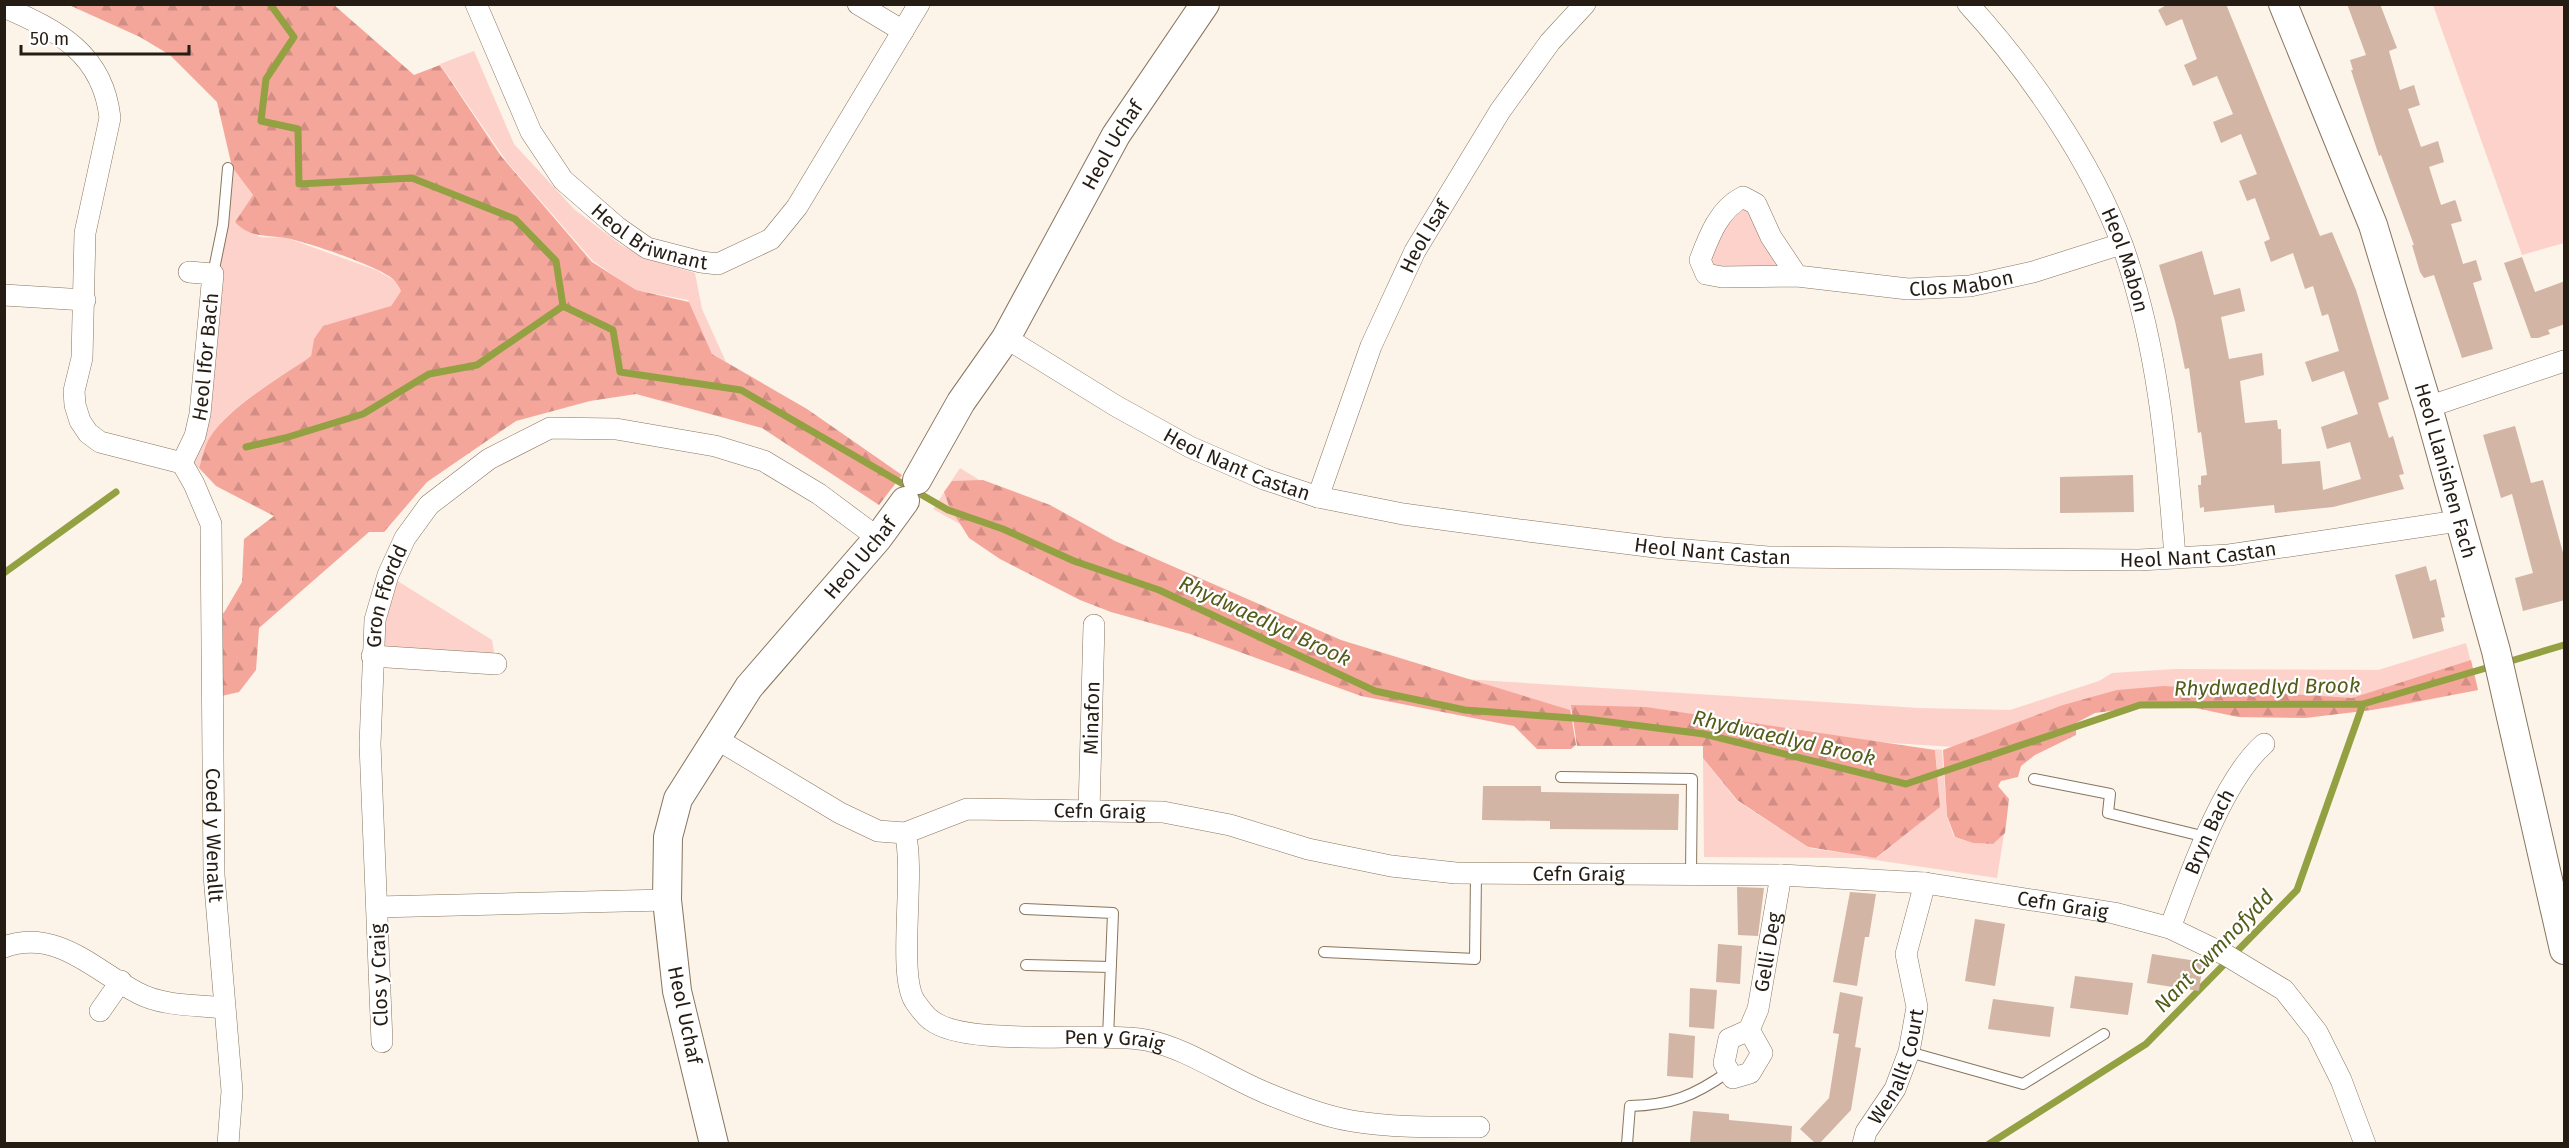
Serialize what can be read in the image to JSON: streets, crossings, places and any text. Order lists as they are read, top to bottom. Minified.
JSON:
{"streets":{"street":["Heol Uchaf","Heol Briwnant","Heol Isaf","Heol Mabon","Clos Mabon","Heol Ifor Bach","Heol Nant Castan","Heol Llanishen Fach","Gron Ffordd","Minafon","Cefn Graig","Bryn Bach","Coed y Wenallt","Gelli Deg","Clos y Craig","Pen y Graig","Wenallt Court"]},"crossings":[["Heol Uchaf","Heol Nant Castan"],["Heol Uchaf","Gron Ffordd"],["Heol Uchaf","Cefn Graig"],["Heol Isaf","Heol Nant Castan"],["Heol Mabon","Clos Mabon"],["Heol Mabon","Heol Nant Castan"],["Heol Ifor Bach","Coed y Wenallt"],["Heol Nant Castan","Heol Llanishen Fach"],["Gron Ffordd","Clos y Craig"],["Minafon","Cefn Graig"],["Cefn Graig","Bryn Bach"],["Cefn Graig","Gelli Deg"],["Cefn Graig","Pen y Graig"],["Cefn Graig","Wenallt Court"]],"water":["Rhydwaedlyd Brook","Nant Cwmnofydd"],"scale_bar":"50 m"}
